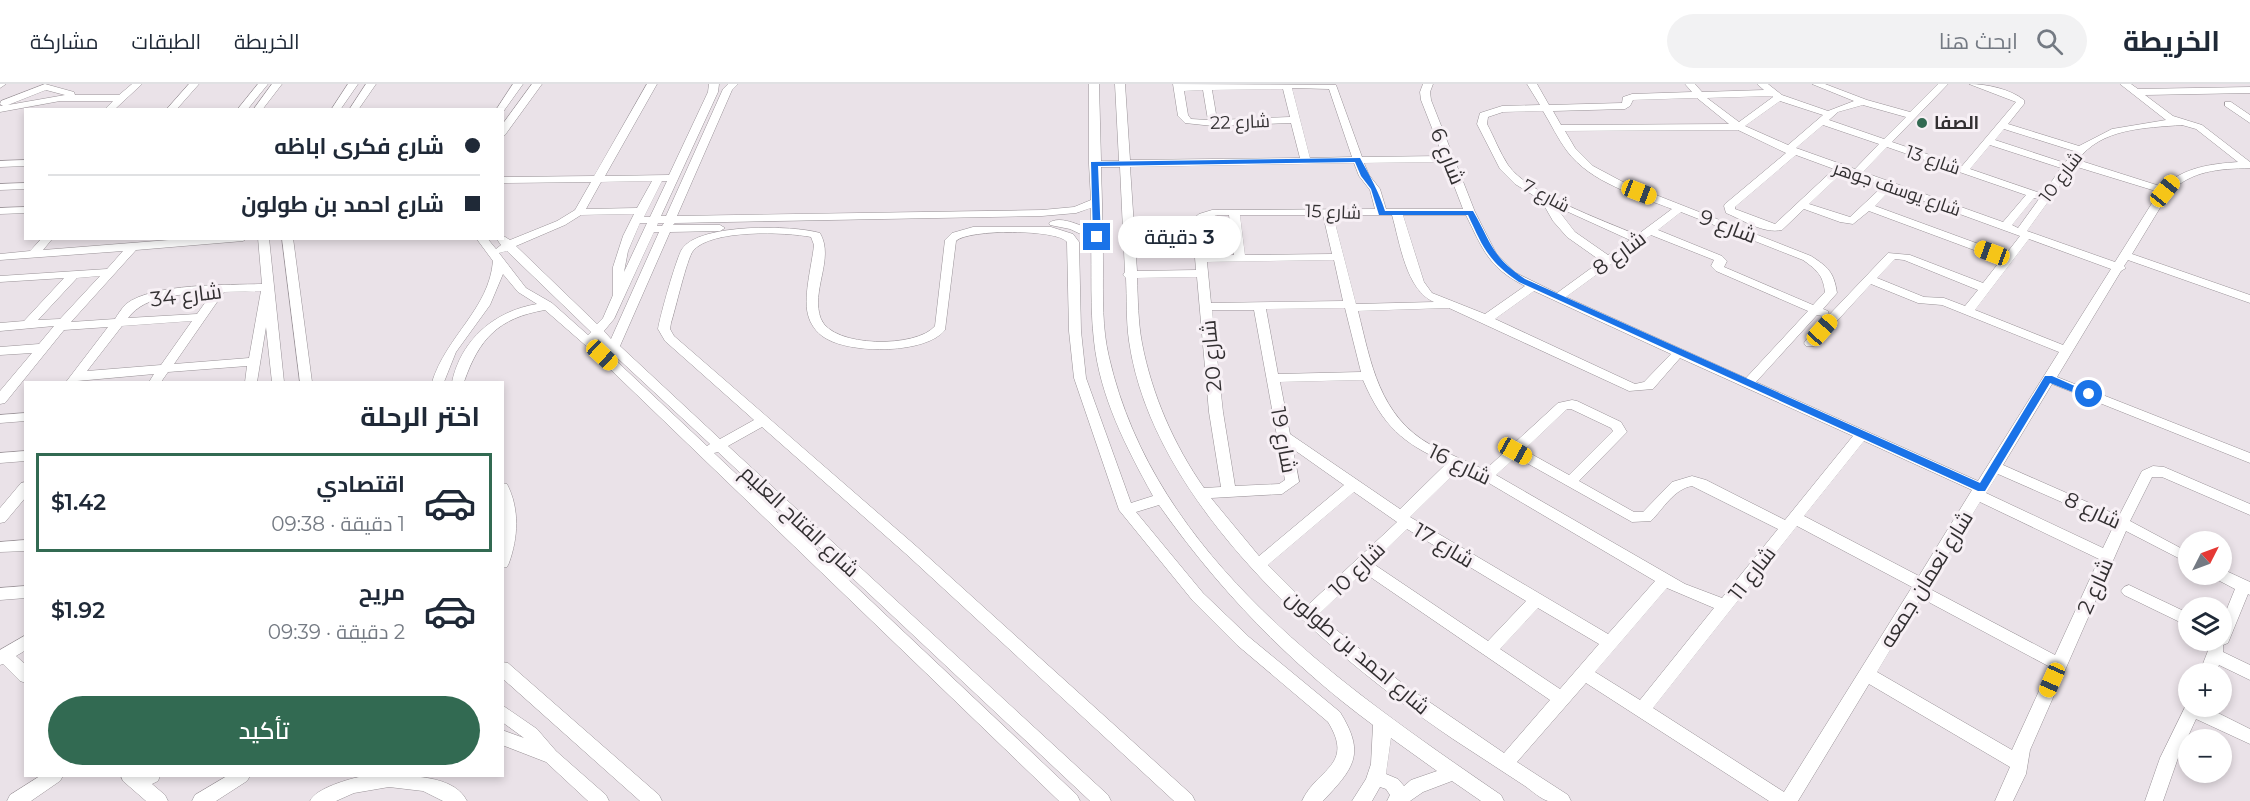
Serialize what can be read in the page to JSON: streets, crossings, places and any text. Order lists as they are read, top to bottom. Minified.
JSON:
{"streets":{"street":["شارع 22","شارع 6","شارع 13","شارع 10","شارع يوسف جوهر","شارع 7","شارع 15","شارع 9","شارع 8","شارع 34","شارع 20","شارع 19","شارع 16","شارع الفتاح العليم","شارع 17","شارع 11","شارع نعمان جمعه","شارع 2","شارع احمد بن طولون"]},"crossings":[["شارع 6","شارع 15"],["شارع 6","شارع 9"],["شارع 6","شارع 8"],["شارع 6","شارع 11"],["شارع 6","شارع نعمان جمعه"],["شارع 6","شارع 2"],["شارع 13","شارع 10"],["شارع 10","شارع يوسف جوهر"],["شارع 10","شارع 16"],["شارع 10","شارع 17"],["شارع 10","شارع احمد بن طولون"],["شارع يوسف جوهر","شارع نعمان جمعه"],["شارع 7","شارع 9"],["شارع 7","شارع 8"],["شارع 15","شارع 20"],["شارع 15","شارع 16"],["شارع 9","شارع 8"],["شارع 8","شارع نعمان جمعه"],["شارع 8","شارع 2"],["شارع 20","شارع 19"],["شارع 19","شارع 17"],["شارع 19","شارع احمد بن طولون"],["شارع 16","شارع 11"]],"places":["الصفا"],"north":"top right","page":{"header":"الخريطة","search":"ابحث هنا","nav":["الخريطة","الطبقات","مشاركة"],"banner":["شارع فكرى اباظه","شارع احمد بن طولون"],"bubble":"3 دقيقة","heading":"اختر الرحلة","list":[{"name":"اقتصادي","note":"1 دقيقة · 09:38","value":"$1.42"},{"name":"مريح","note":"2 دقيقة · 09:39","value":"$1.92"}],"map_buttons":["+","−"],"buttons":"تأكيد"}}
